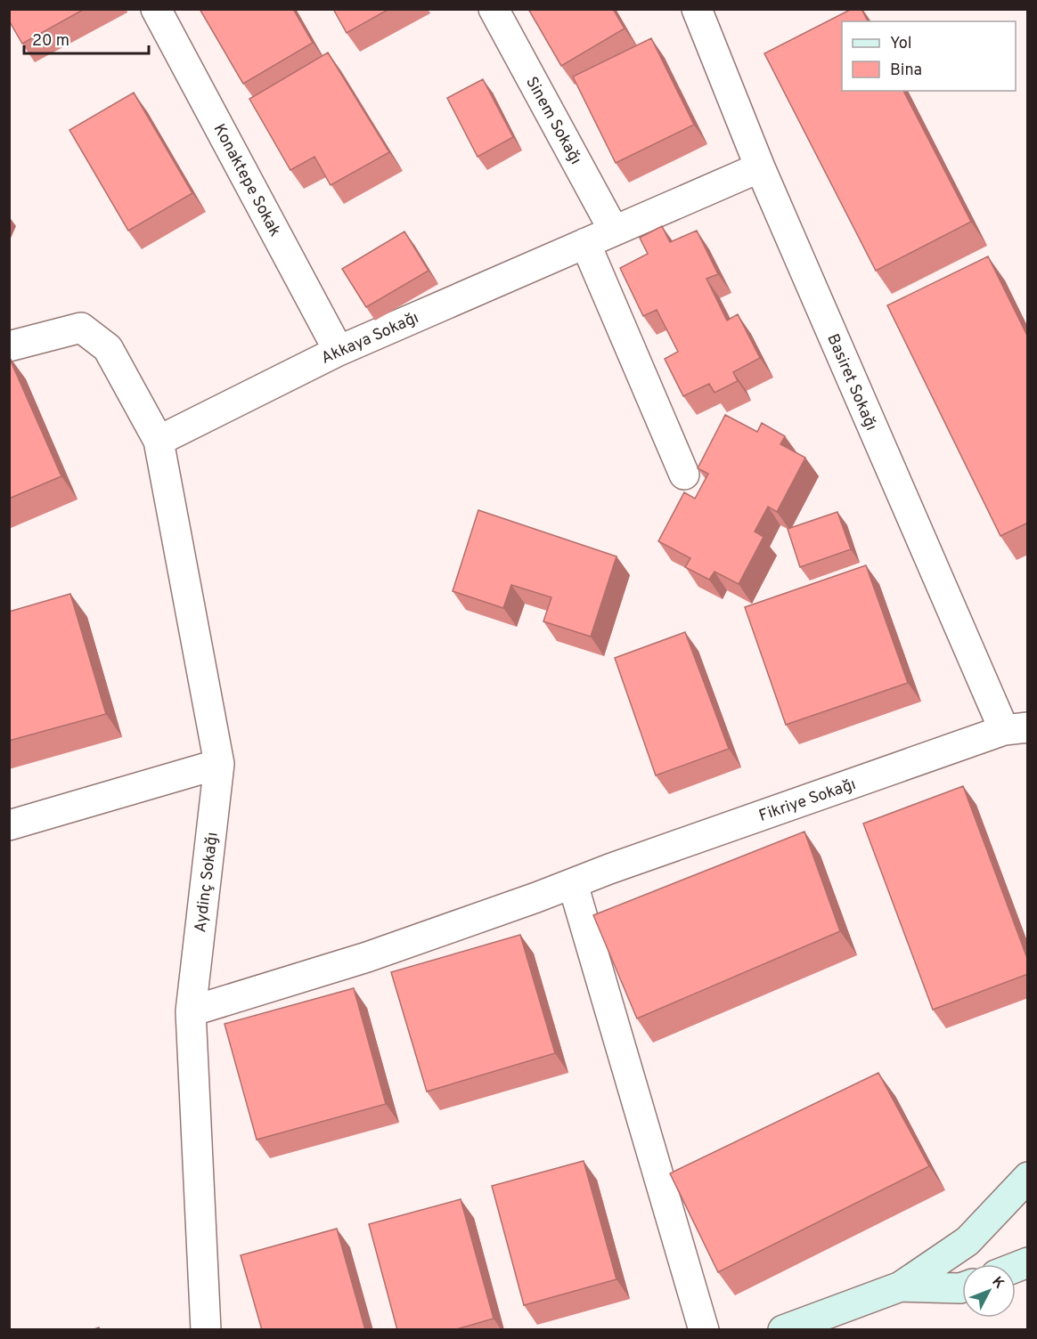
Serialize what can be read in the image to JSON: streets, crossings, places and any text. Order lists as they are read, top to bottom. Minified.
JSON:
{"streets":{"street":["Sinem Sokağı","Konaktepe Sokak","Akkaya Sokağı","Basiret Sokağı","Fikriye Sokağı","Aydinç Sokağı"]},"crossings":[["Sinem Sokağı","Akkaya Sokağı"],["Konaktepe Sokak","Akkaya Sokağı"],["Akkaya Sokağı","Basiret Sokağı"],["Akkaya Sokağı","Aydinç Sokağı"],["Basiret Sokağı","Fikriye Sokağı"],["Fikriye Sokağı","Aydinç Sokağı"]],"legend":["Yol","Bina"],"scale_bar":"20 m","north":"top right"}
